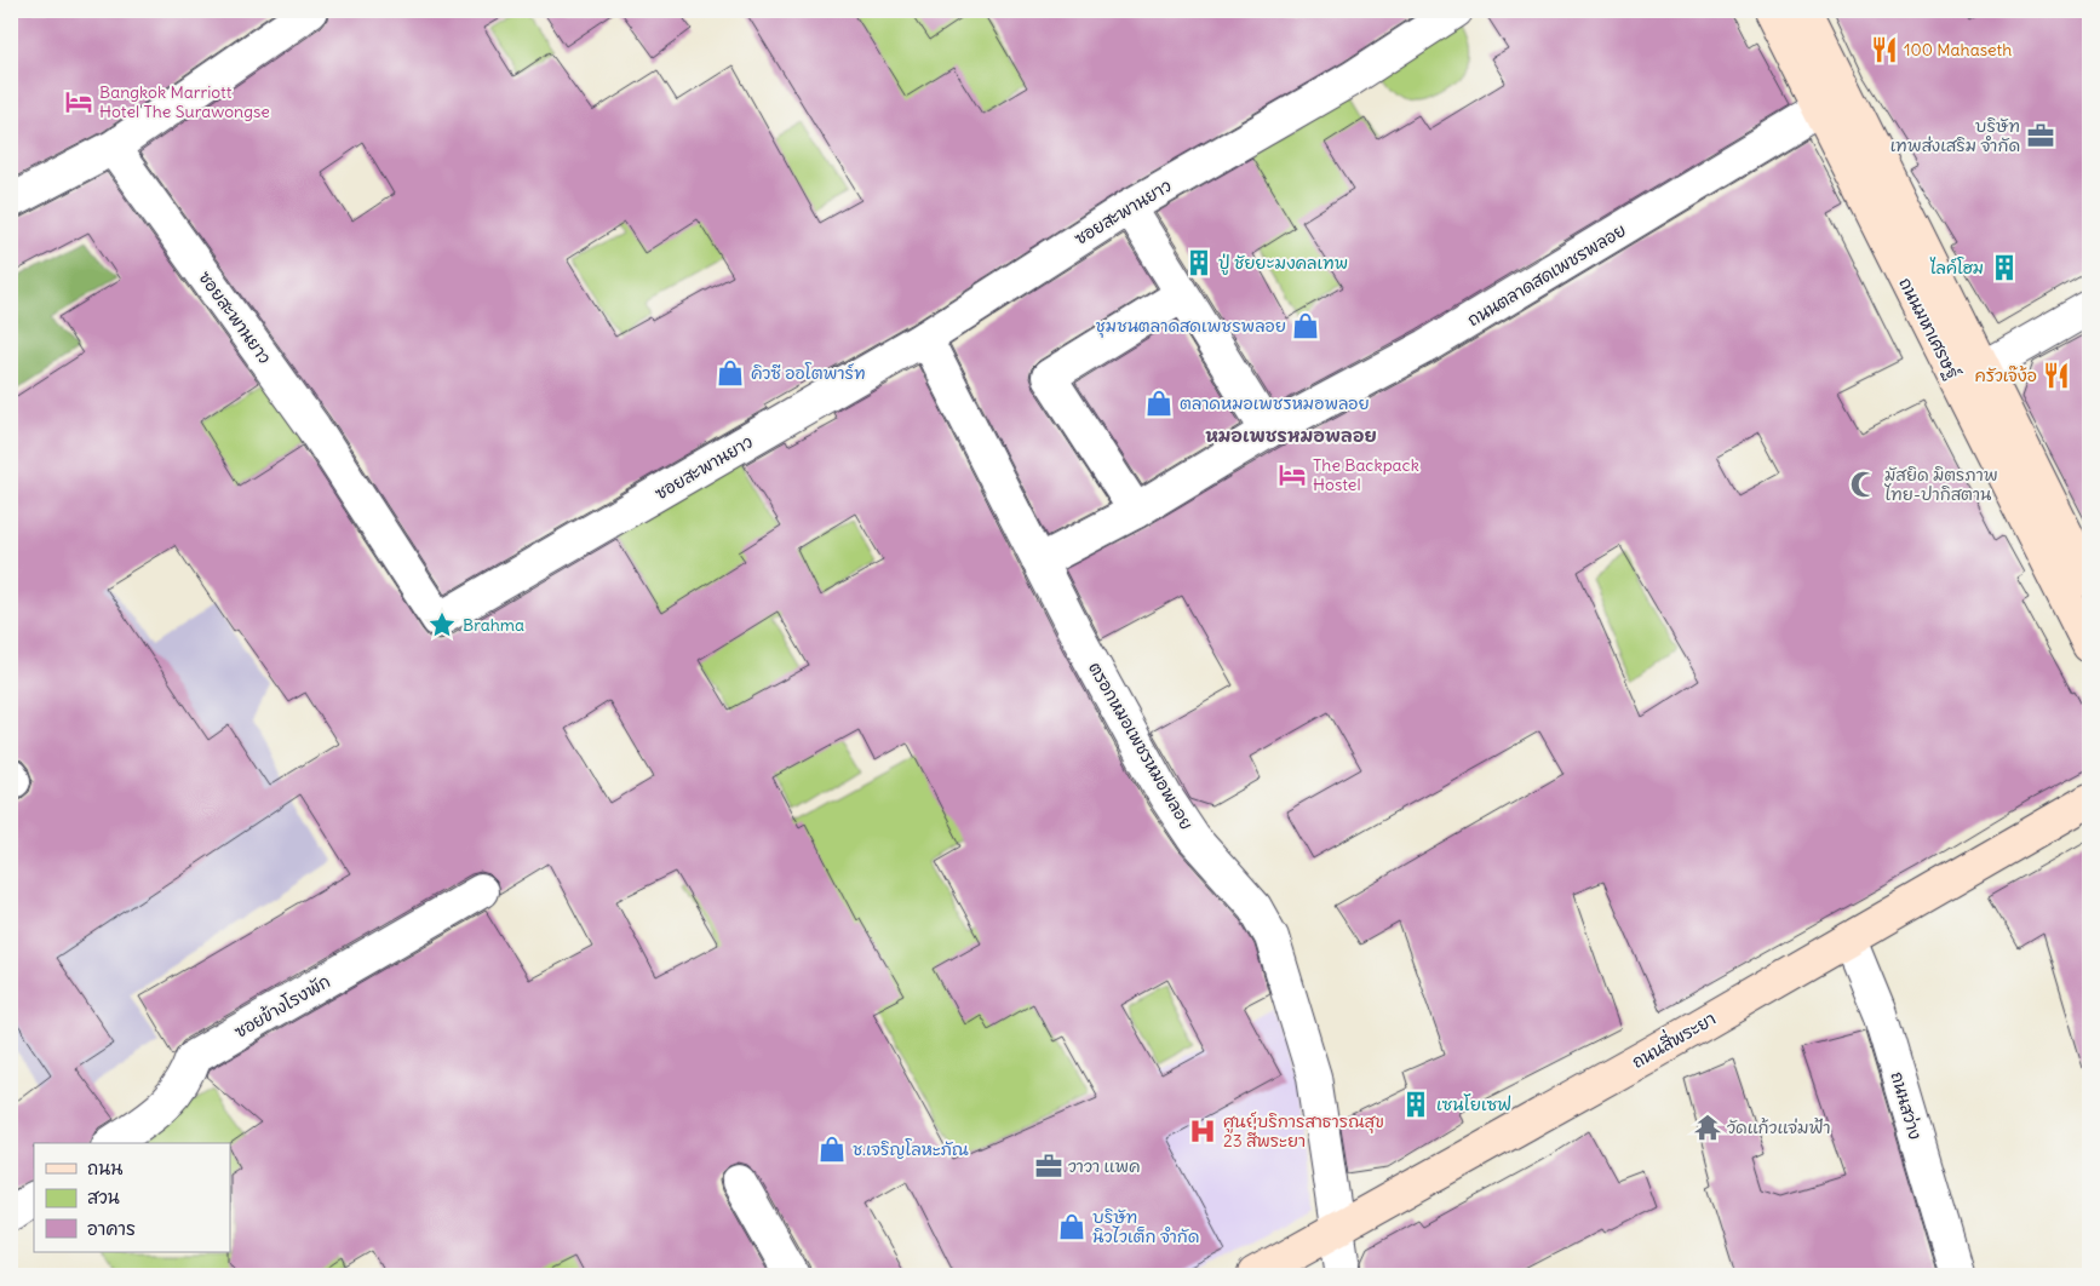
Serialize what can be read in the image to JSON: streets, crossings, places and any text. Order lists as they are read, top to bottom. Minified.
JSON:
{"streets":{"main road":["ถนนมหาเศรษฐ์","ถนนสี่พระยา"],"street":["ซอยสะพานยาว","ถนนตลาดสดเพชรพลอย","ตรอกหมอเพชรหมอพลอย","ซอยข้างโรงพัก","ถนนสว่าง"]},"crossings":[["ซอยสะพานยาว","ตรอกหมอเพชรหมอพลอย"],["ถนนตลาดสดเพชรพลอย","ถนนมหาเศรษฐ์"],["ถนนตลาดสดเพชรพลอย","ตรอกหมอเพชรหมอพลอย"],["ตรอกหมอเพชรหมอพลอย","ถนนสี่พระยา"],["ถนนสี่พระยา","ถนนสว่าง"]],"districts":["หมอเพชรหมอพลอย"],"places":{"restaurant":["100 Mahaseth","ครัวเจ๊ง้อ"],"hotel":["Bangkok Marriott Hotel The Surawongse","The Backpack Hostel"],"office":["บริษัท เทพส่งเสริม จำกัด","วาวา แพค"],"building":["ปู่ ชัยยะมงคลเทพ","ไลค์โฮม","เซนโยเซฟ"],"shop":["ชุมชนตลาดสดเพชรพลอย","คิวซี ออโตพาร์ท","ตลาดหมอเพชรหมอพลอย","ช.เจริญโลหะภัณ","บริษัท นิวไวเต็ก จำกัด"],"mosque":["มัสยิด มิตรภาพ ไทย-ปากิสตาน"],"place":["Brahma"],"temple":["วัดแก้วแจ่มฟ้า"],"hospital":["ศูนย์บริการสาธารณสุข 23 สี่พระยา"]},"legend":["ถนน","สวน","อาคาร"]}
